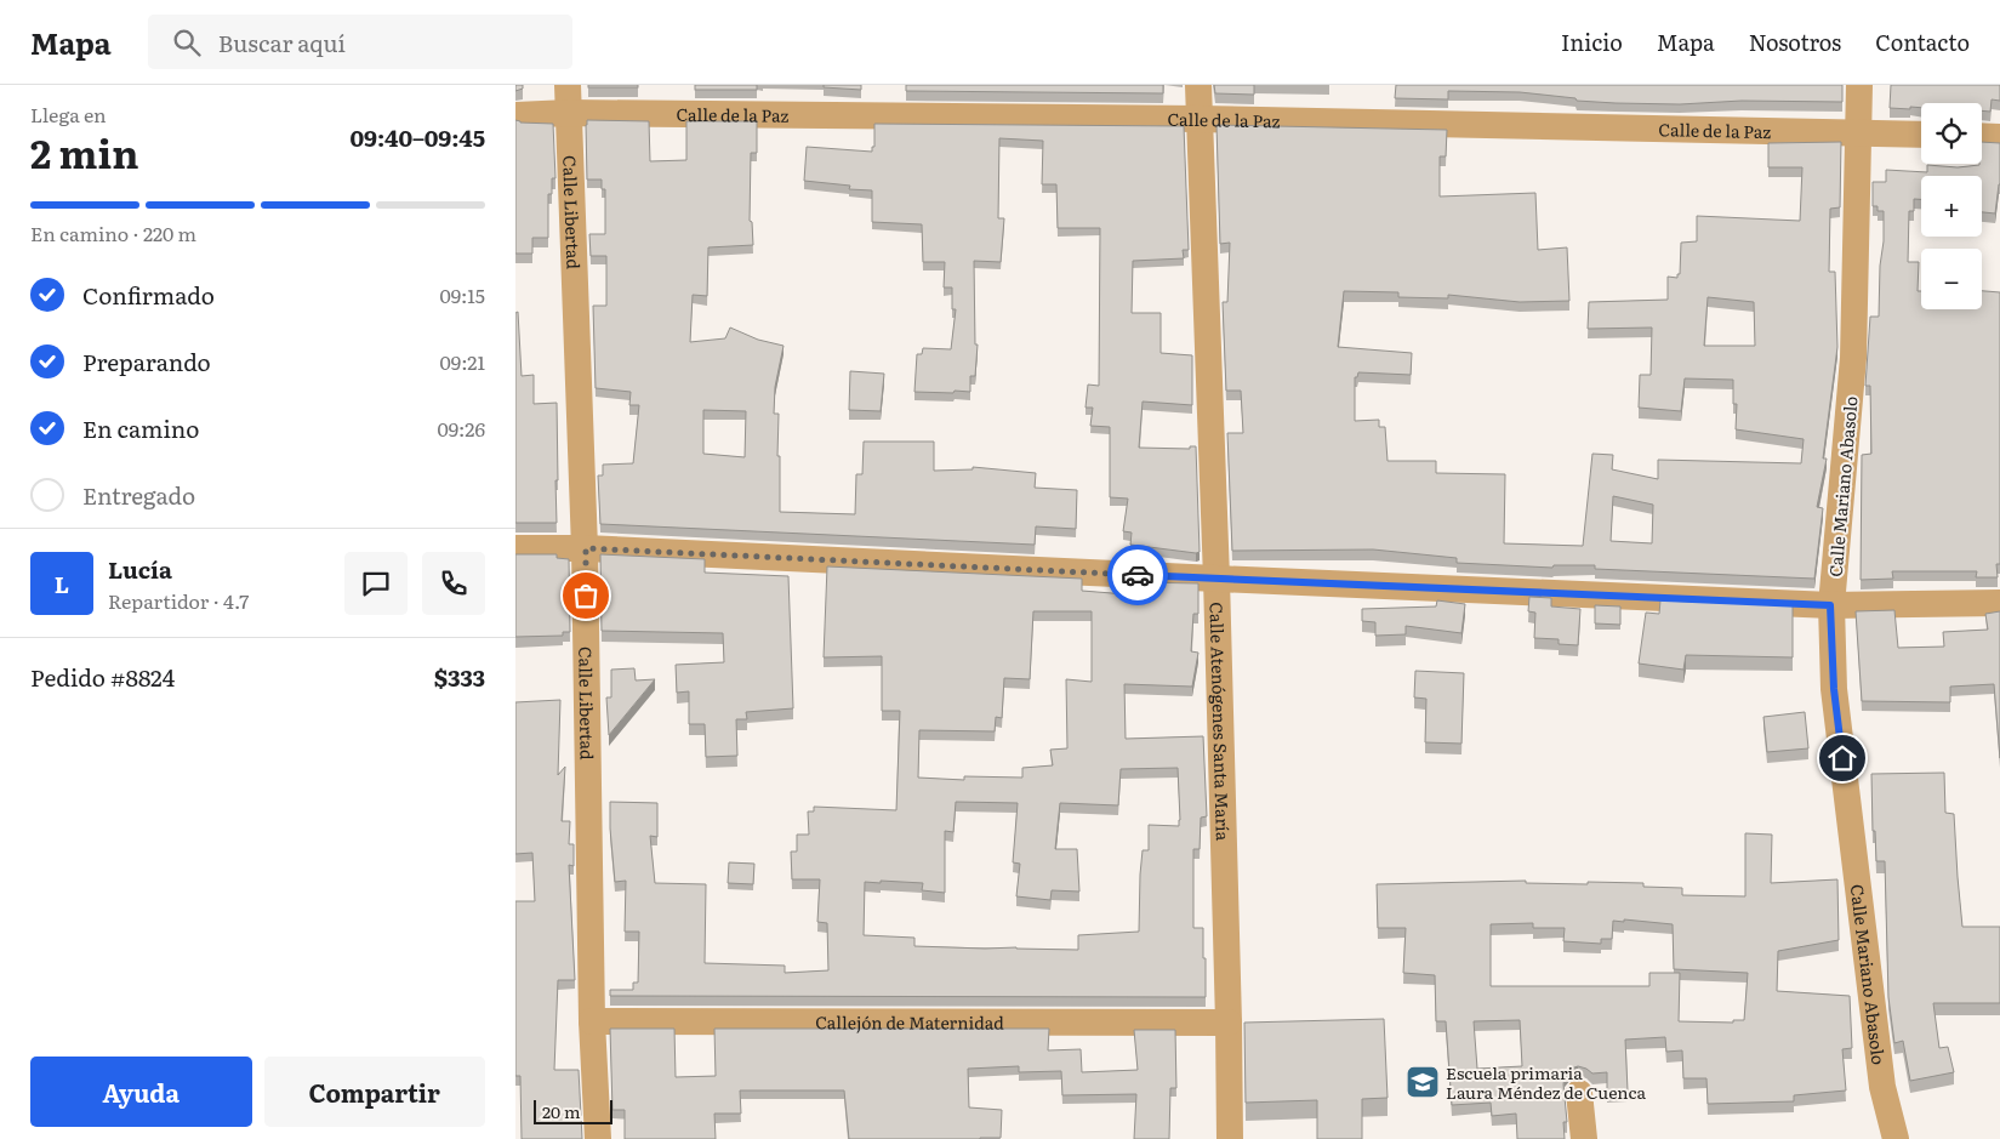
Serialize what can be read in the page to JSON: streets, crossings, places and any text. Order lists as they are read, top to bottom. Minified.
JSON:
{"streets":{"street":["Calle de la Paz","Calle Libertad","Calle Mariano Abasolo","Calle Atenógenes Santa María","Callejón de Maternidad"]},"crossings":[["Calle de la Paz","Calle Libertad"],["Calle de la Paz","Calle Mariano Abasolo"],["Calle de la Paz","Calle Atenógenes Santa María"],["Calle Libertad","Callejón de Maternidad"],["Calle Atenógenes Santa María","Callejón de Maternidad"]],"places":{"school or university":["Escuela primaria Laura Méndez de Cuenca"]},"scale_bar":"20 m","page":{"header":"Mapa","search":"Buscar aquí","nav":["Inicio","Mapa","Nosotros","Contacto"],"heading":["2 min","Llega en","09:40–09:45"],"panel":["Lucía","Repartidor · 4.7","Pedido #8824","$333"],"map_buttons":["+","−"],"bar":"En camino · 220 m","list":[["Confirmado","09:15"],["Preparando","09:21"],["En camino","09:26"],"Entregado"],"round":"L","buttons":["Ayuda","Compartir"],"scale":"20 m"}}
